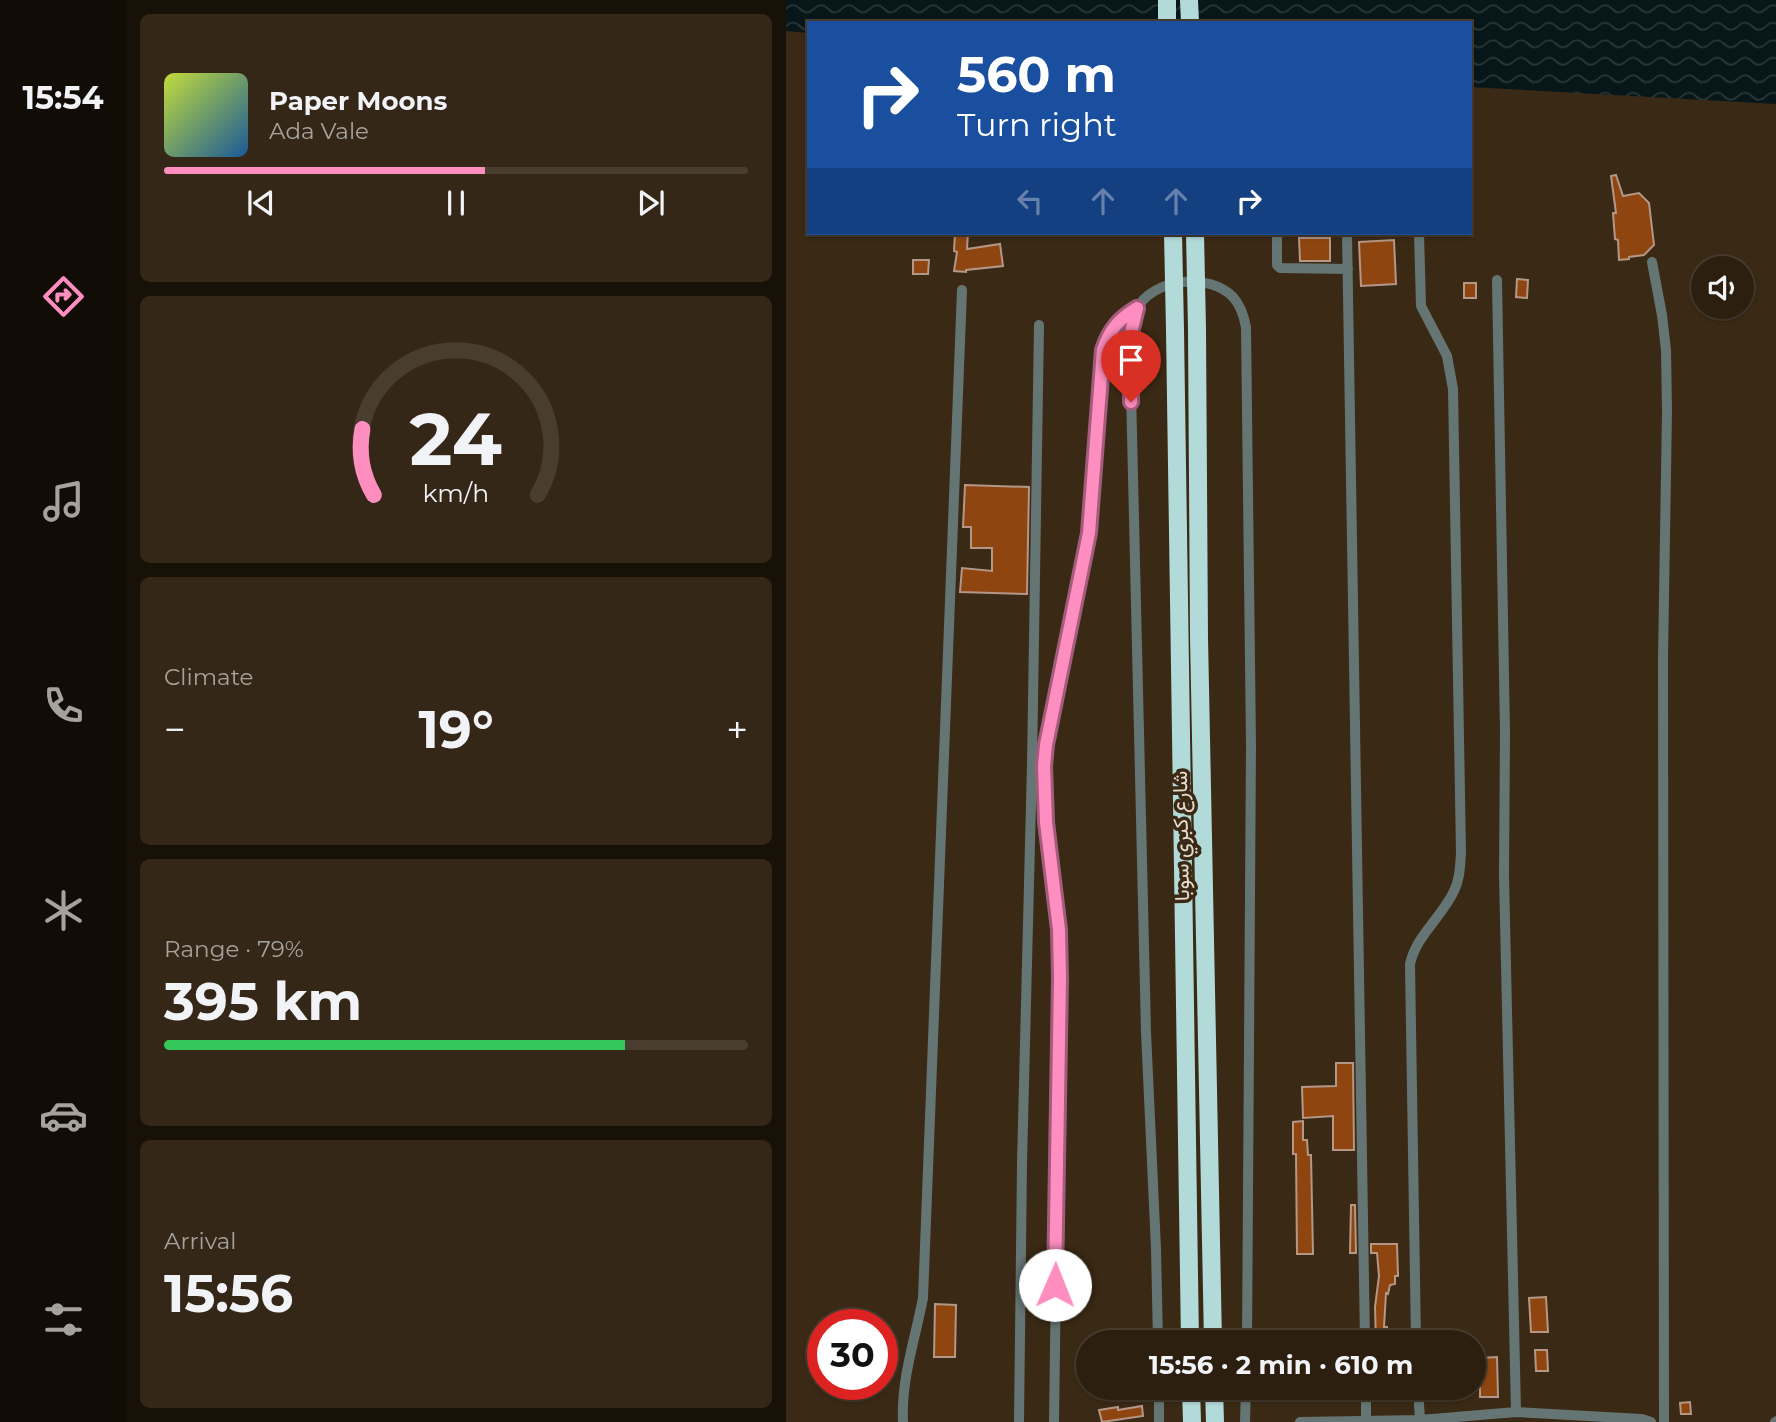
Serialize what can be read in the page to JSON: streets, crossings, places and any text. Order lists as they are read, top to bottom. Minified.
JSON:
{"streets":{"highway":["شارع كبري سوبا"]},"page":{"tabs":"15:54","turn":["560 m","Turn right"],"song":["Paper Moons","Ada Vale"],"tile":["Climate",["Range · 79%","395 km"],["Arrival","15:56"]],"heat":["−","19°","+"],"limit":"30","trip":"15:56 · 2 min · 610 m","gauge":["24","km/h"]}}
